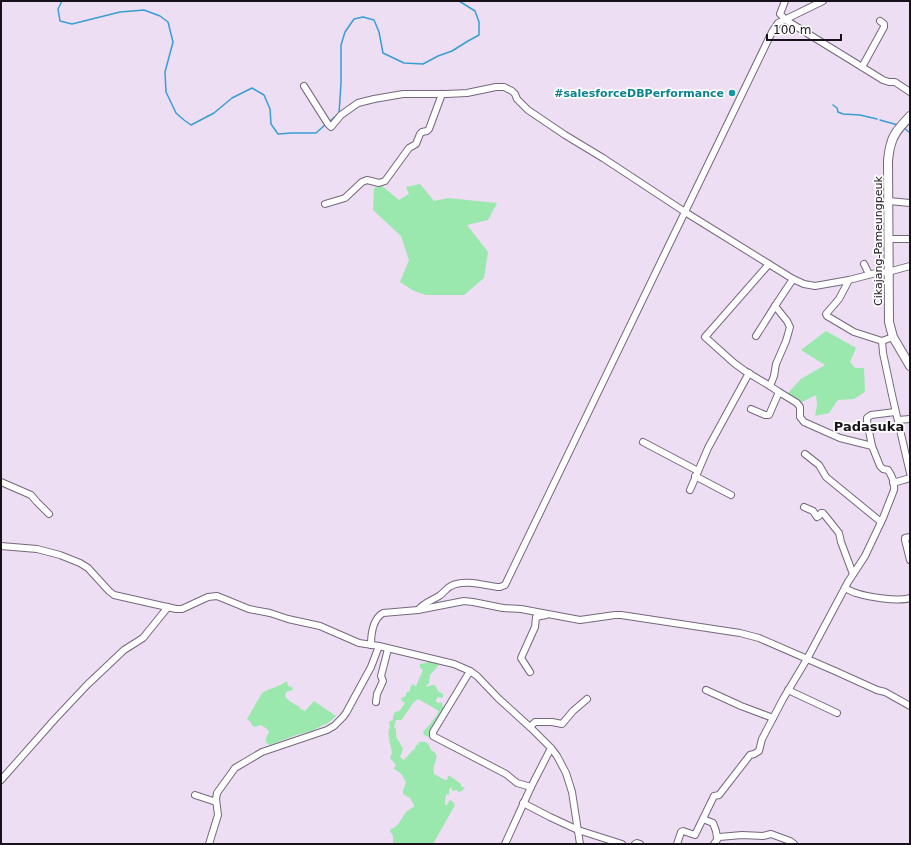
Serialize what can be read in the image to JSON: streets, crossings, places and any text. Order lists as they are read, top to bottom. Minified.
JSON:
{"streets":{"main road":["Cikajang-Pameungpeuk"]},"districts":["Padasuka"],"places":["#salesforceDBPerformance"],"scale_bar":"100 m"}
